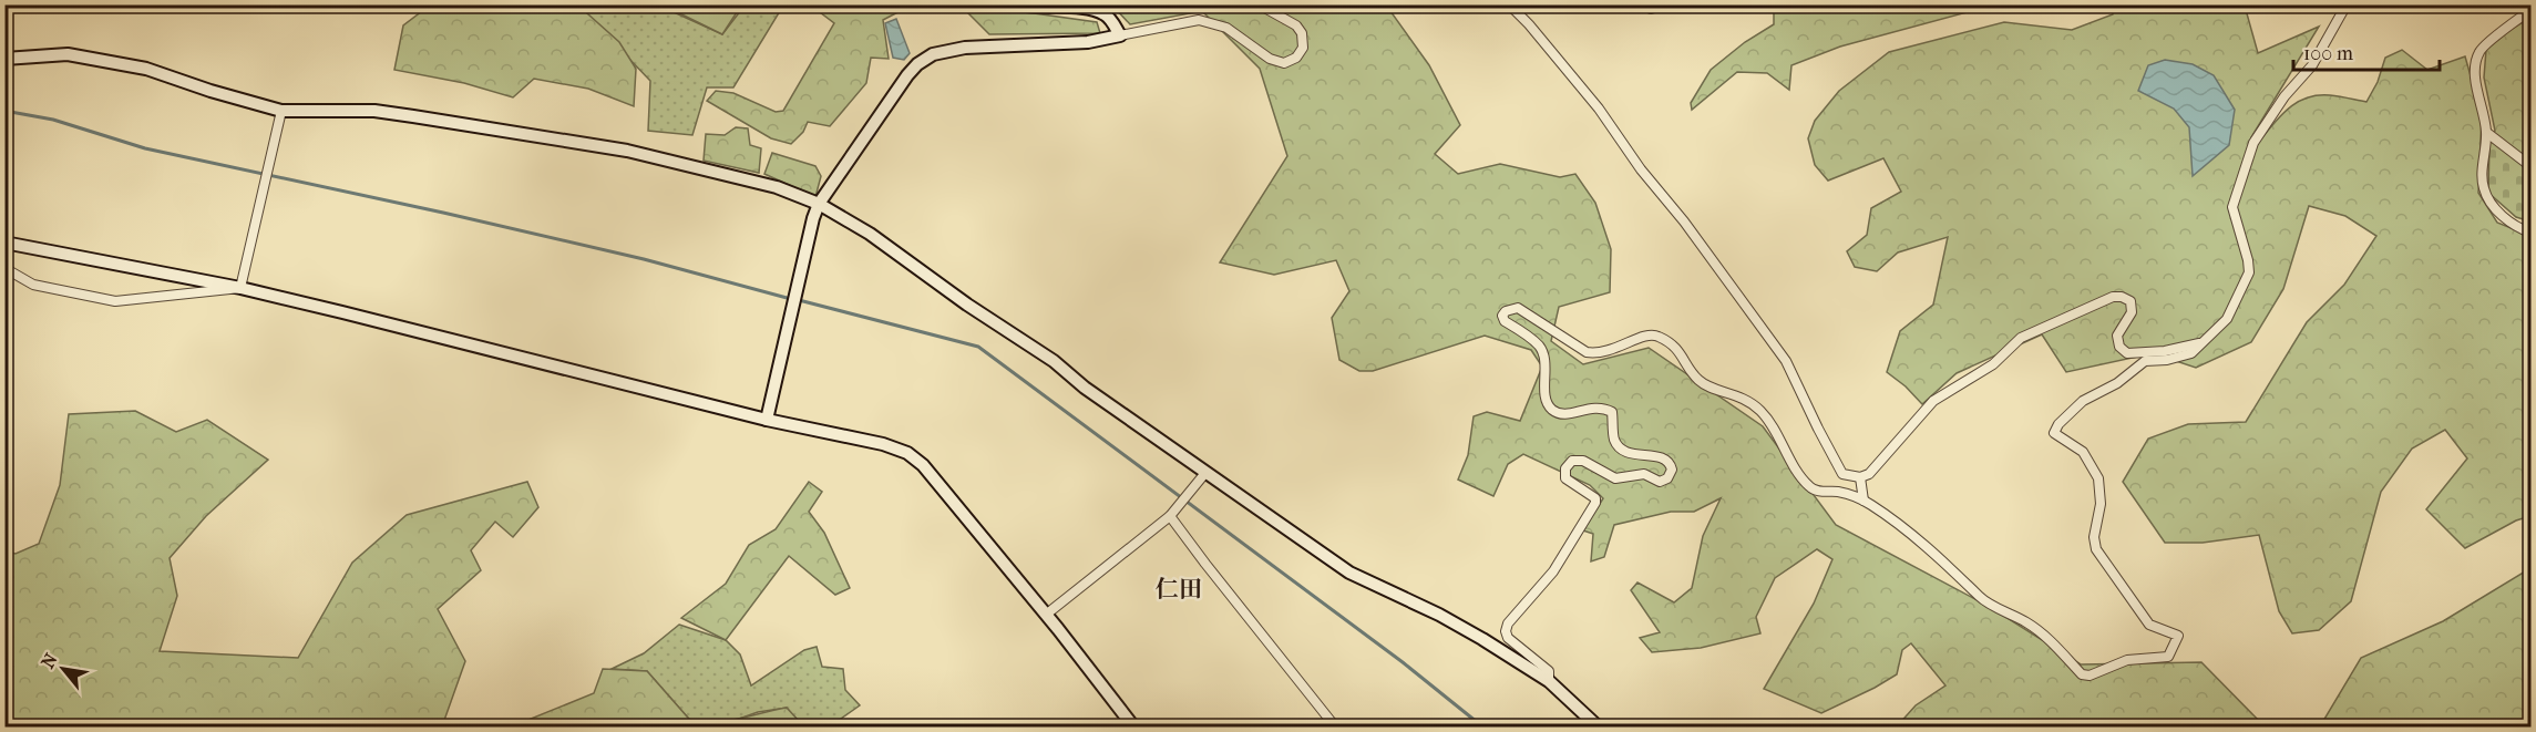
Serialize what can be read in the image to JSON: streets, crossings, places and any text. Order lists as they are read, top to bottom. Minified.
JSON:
{"districts":["仁田"],"scale_bar":"100 m","north":"top left"}
